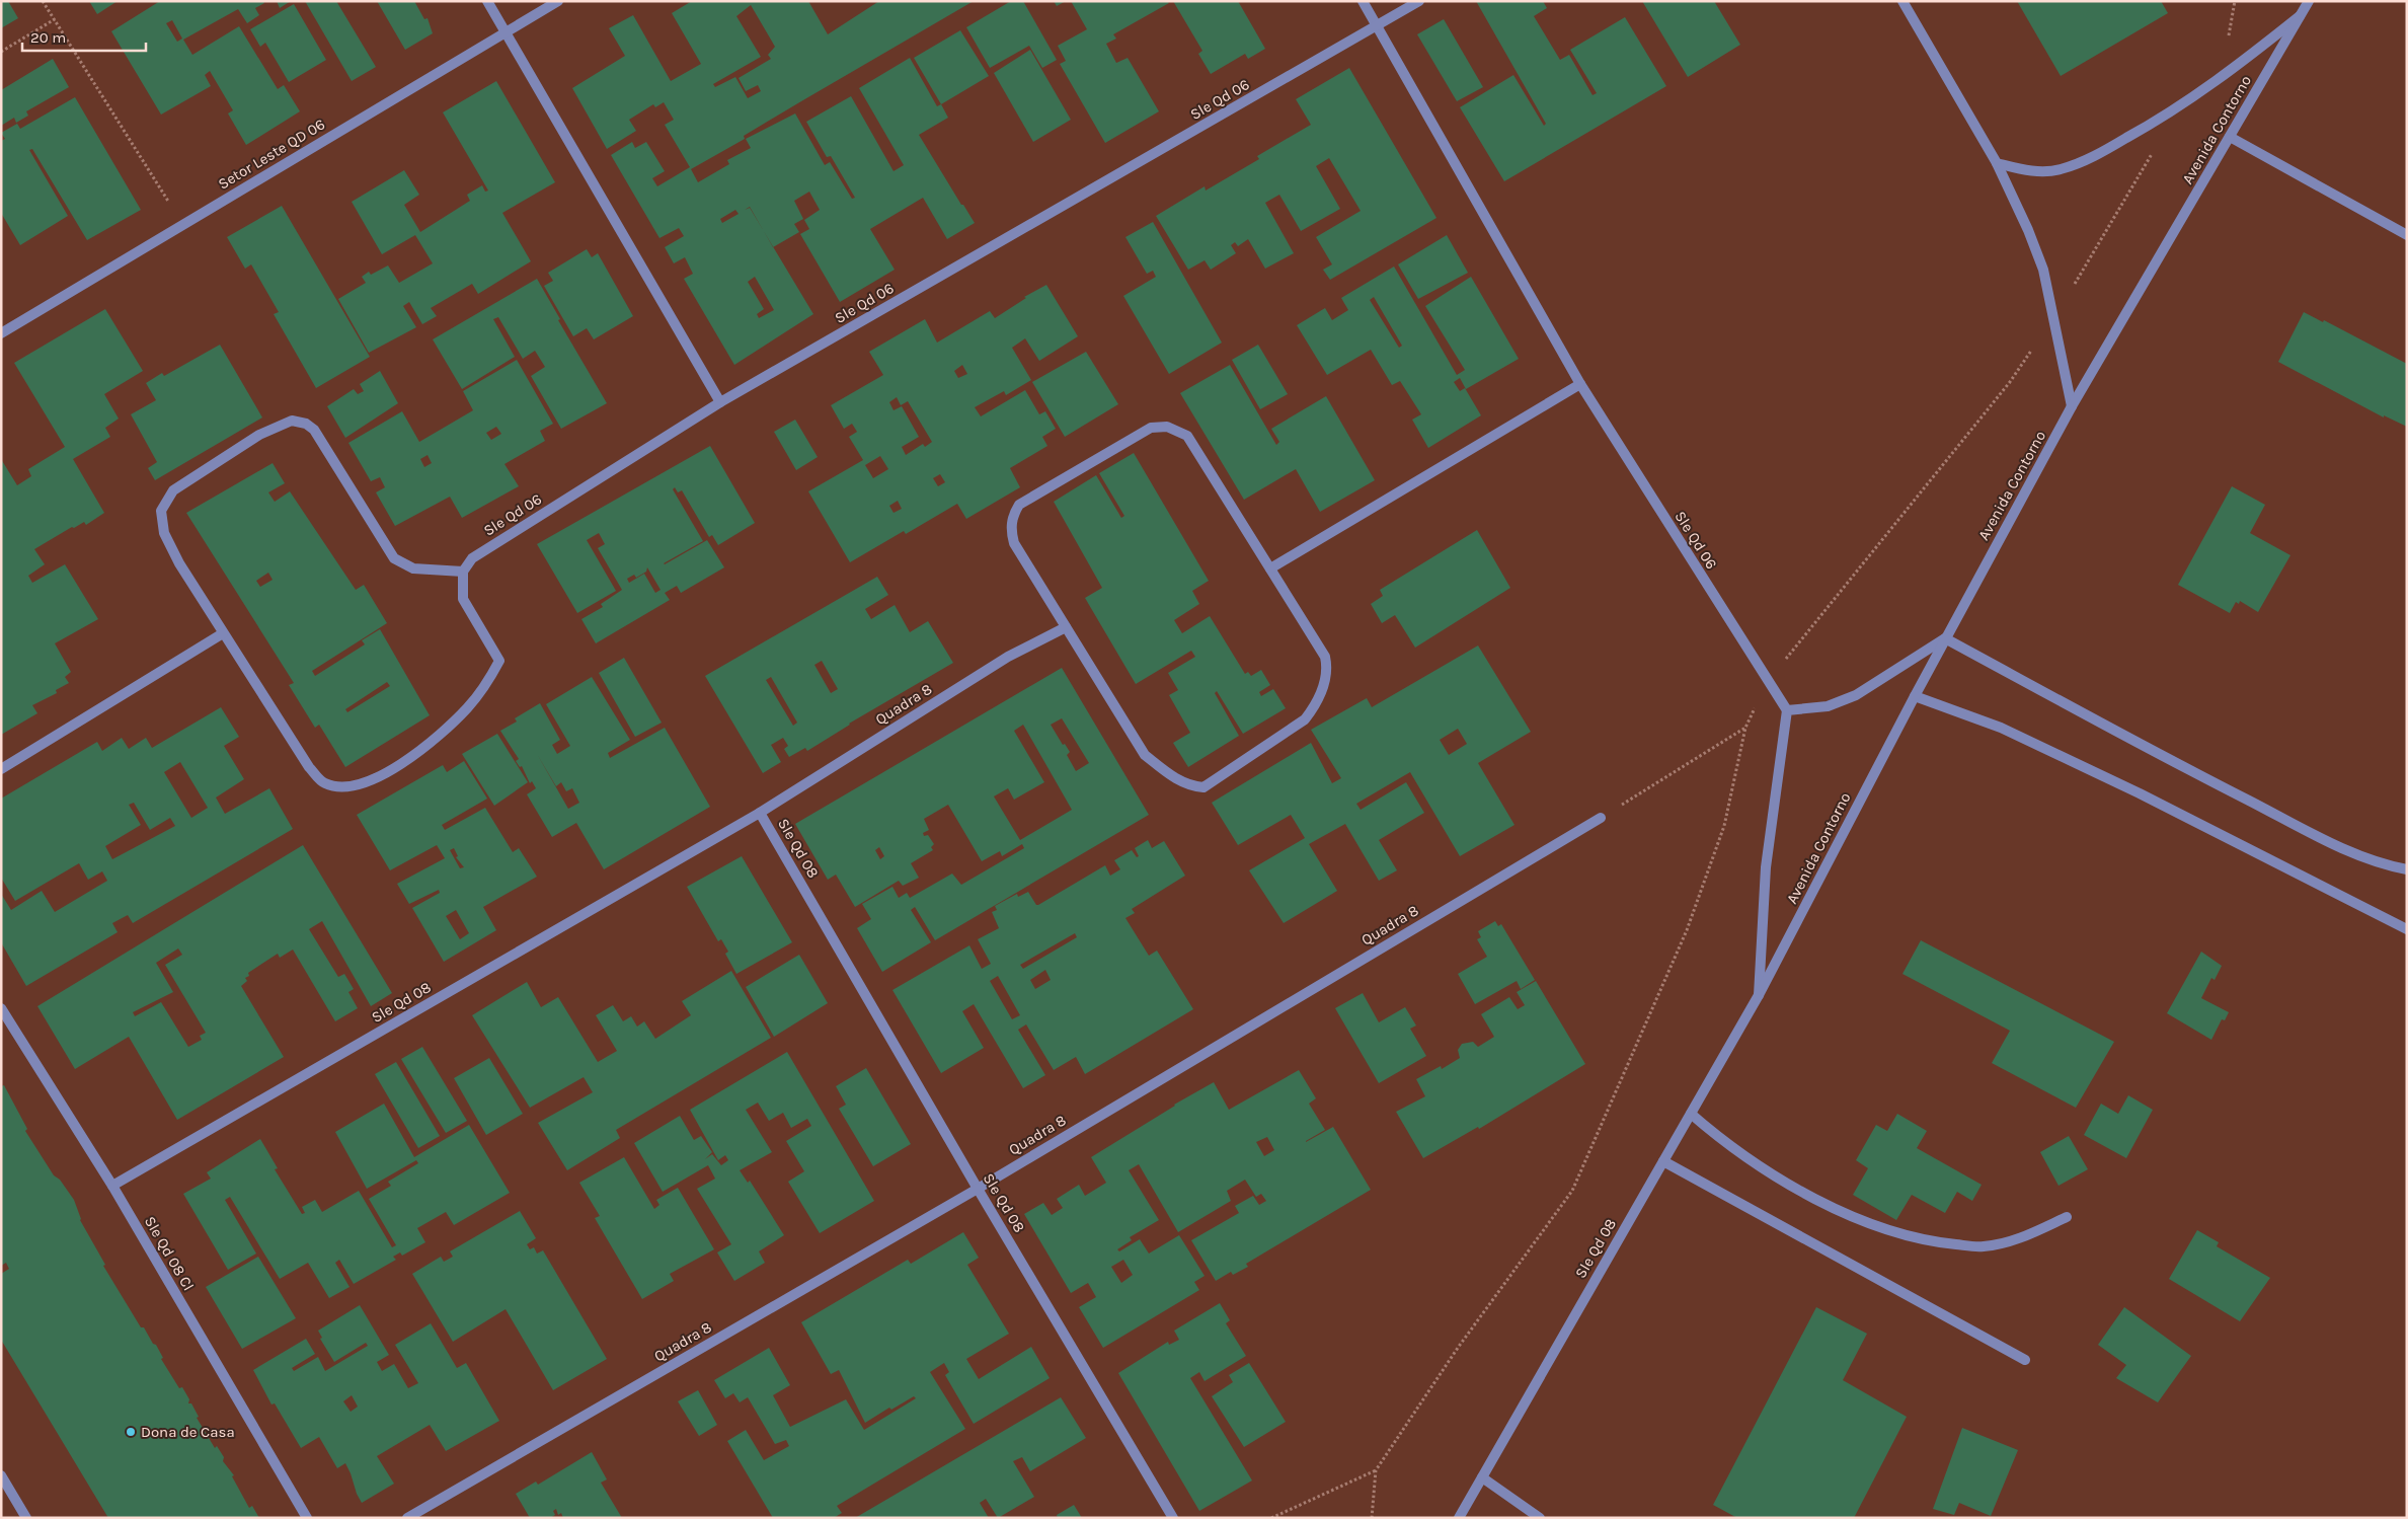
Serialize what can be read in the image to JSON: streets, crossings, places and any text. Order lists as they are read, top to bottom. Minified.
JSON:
{"streets":{"street":["Sle Qd 06","Avenida Contorno","Setor Leste QD 06","Quadra 8","Sle Qd 08","Sle Qd 08 Cl"]},"crossings":[["Avenida Contorno","Sle Qd 08"],["Quadra 8","Sle Qd 08"],["Sle Qd 08","Sle Qd 08 Cl"]],"places":["Dona de Casa"],"scale_bar":"20 m"}
